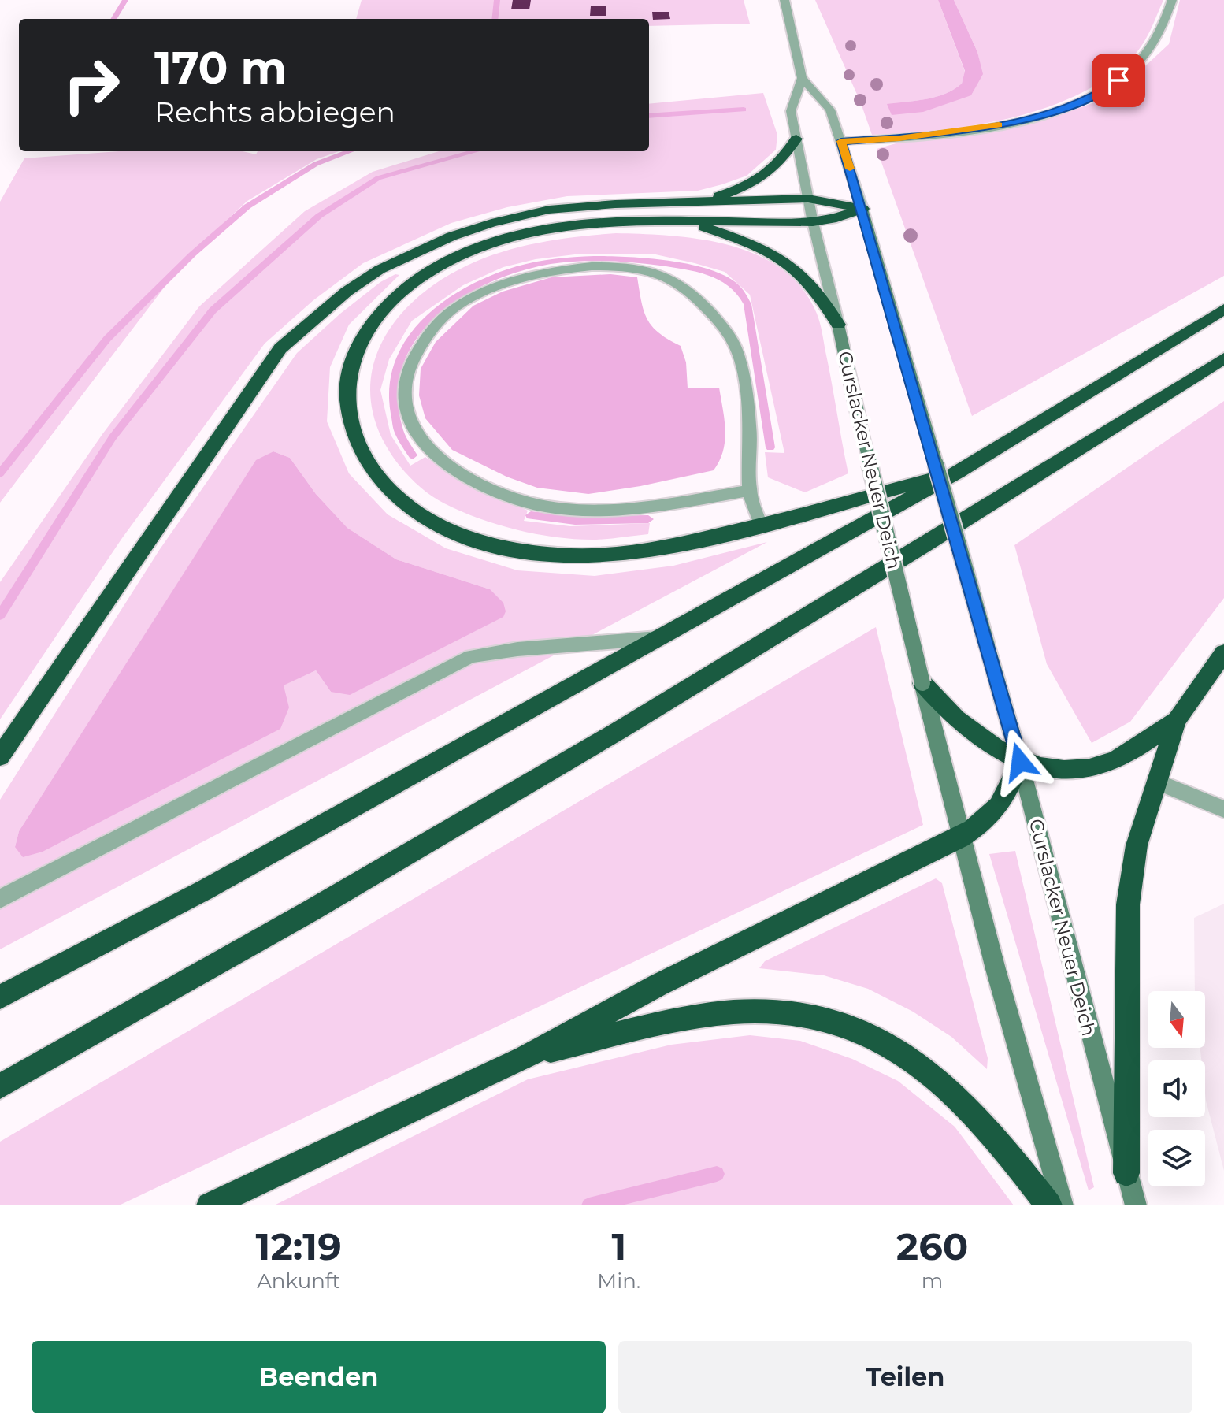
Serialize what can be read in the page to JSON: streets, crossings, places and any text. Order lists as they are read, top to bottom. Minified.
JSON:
{"streets":{"main road":["Curslacker Neuer Deich"]},"north":"bottom","page":{"turn":["170 m","Rechts abbiegen"],"eta":["12:19","Ankunft","1","Min.","260","m"],"buttons":["Beenden","Teilen"]}}
